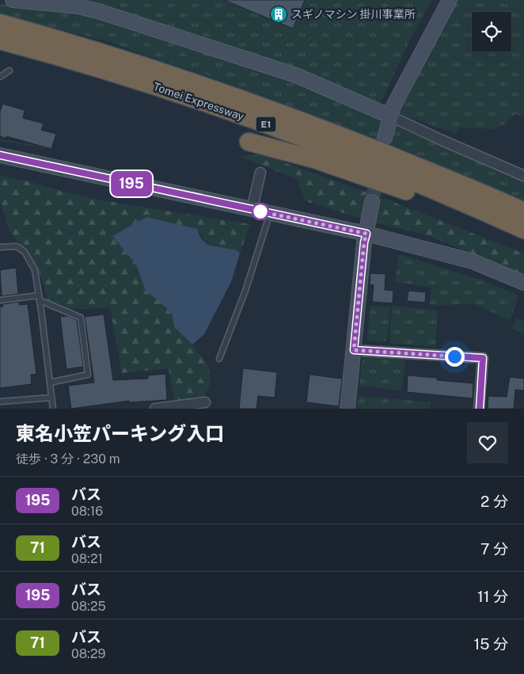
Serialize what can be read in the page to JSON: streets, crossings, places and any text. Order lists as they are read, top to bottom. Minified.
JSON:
{"streets":{"highway":["Tomei Expressway","E1"]},"places":{"building":["スギノマシン 掛川事業所"]},"lines":["bus line 195"],"page":{"on_map":"195","heading":["東名小笠パーキング入口","徒歩 · 3 分 · 230 m"],"list":[{"mark":"195","name":"バス","note":"08:16","value":"2 分"},{"mark":"71","name":"バス","note":"08:21","value":"7 分"},{"mark":"195","name":"バス","note":"08:25","value":"11 分"},{"mark":"71","name":"バス","note":"08:29","value":"15 分"}]}}
